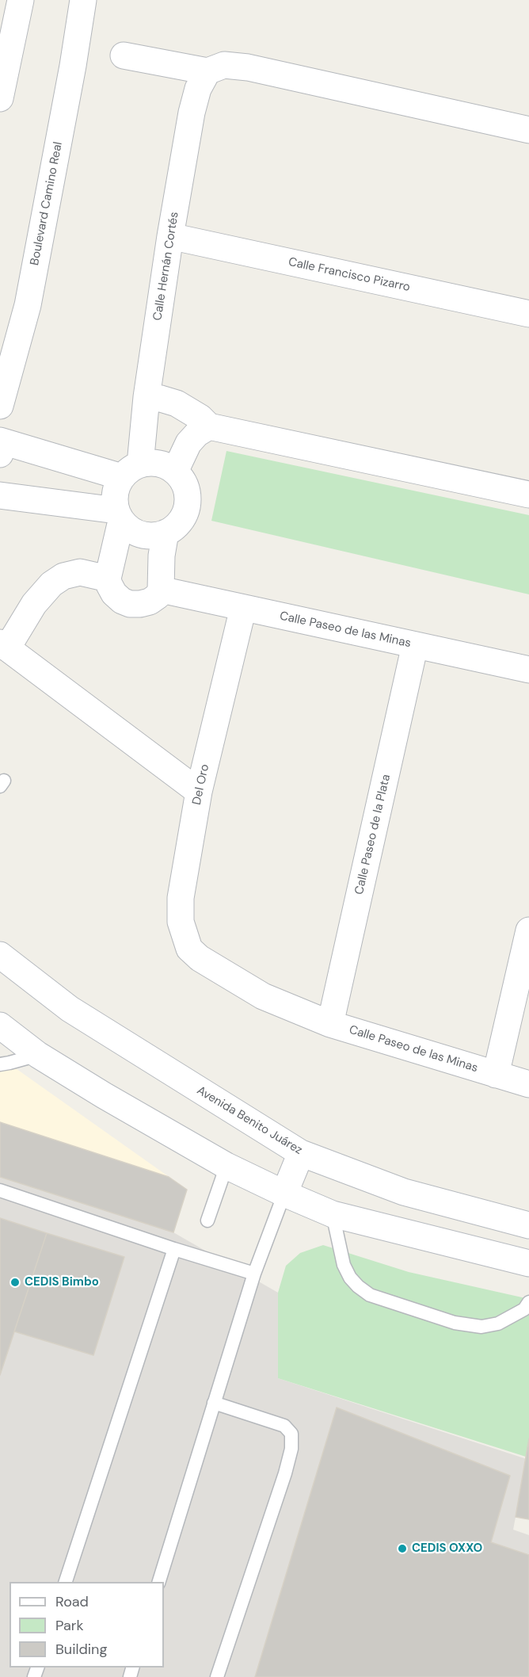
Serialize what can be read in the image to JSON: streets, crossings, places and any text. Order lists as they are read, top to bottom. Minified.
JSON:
{"streets":{"street":["Boulevard Camino Real","Calle Hernán Cortés","Calle Francisco Pizarro","Calle Paseo de las Minas","Del Oro","Calle Paseo de la Plata","Avenida Benito Juárez"]},"crossings":[["Calle Hernán Cortés","Calle Francisco Pizarro"],["Calle Paseo de las Minas","Del Oro"],["Calle Paseo de las Minas","Calle Paseo de la Plata"]],"places":["CEDIS Bimbo","CEDIS OXXO"],"legend":["Road","Park","Building"]}
